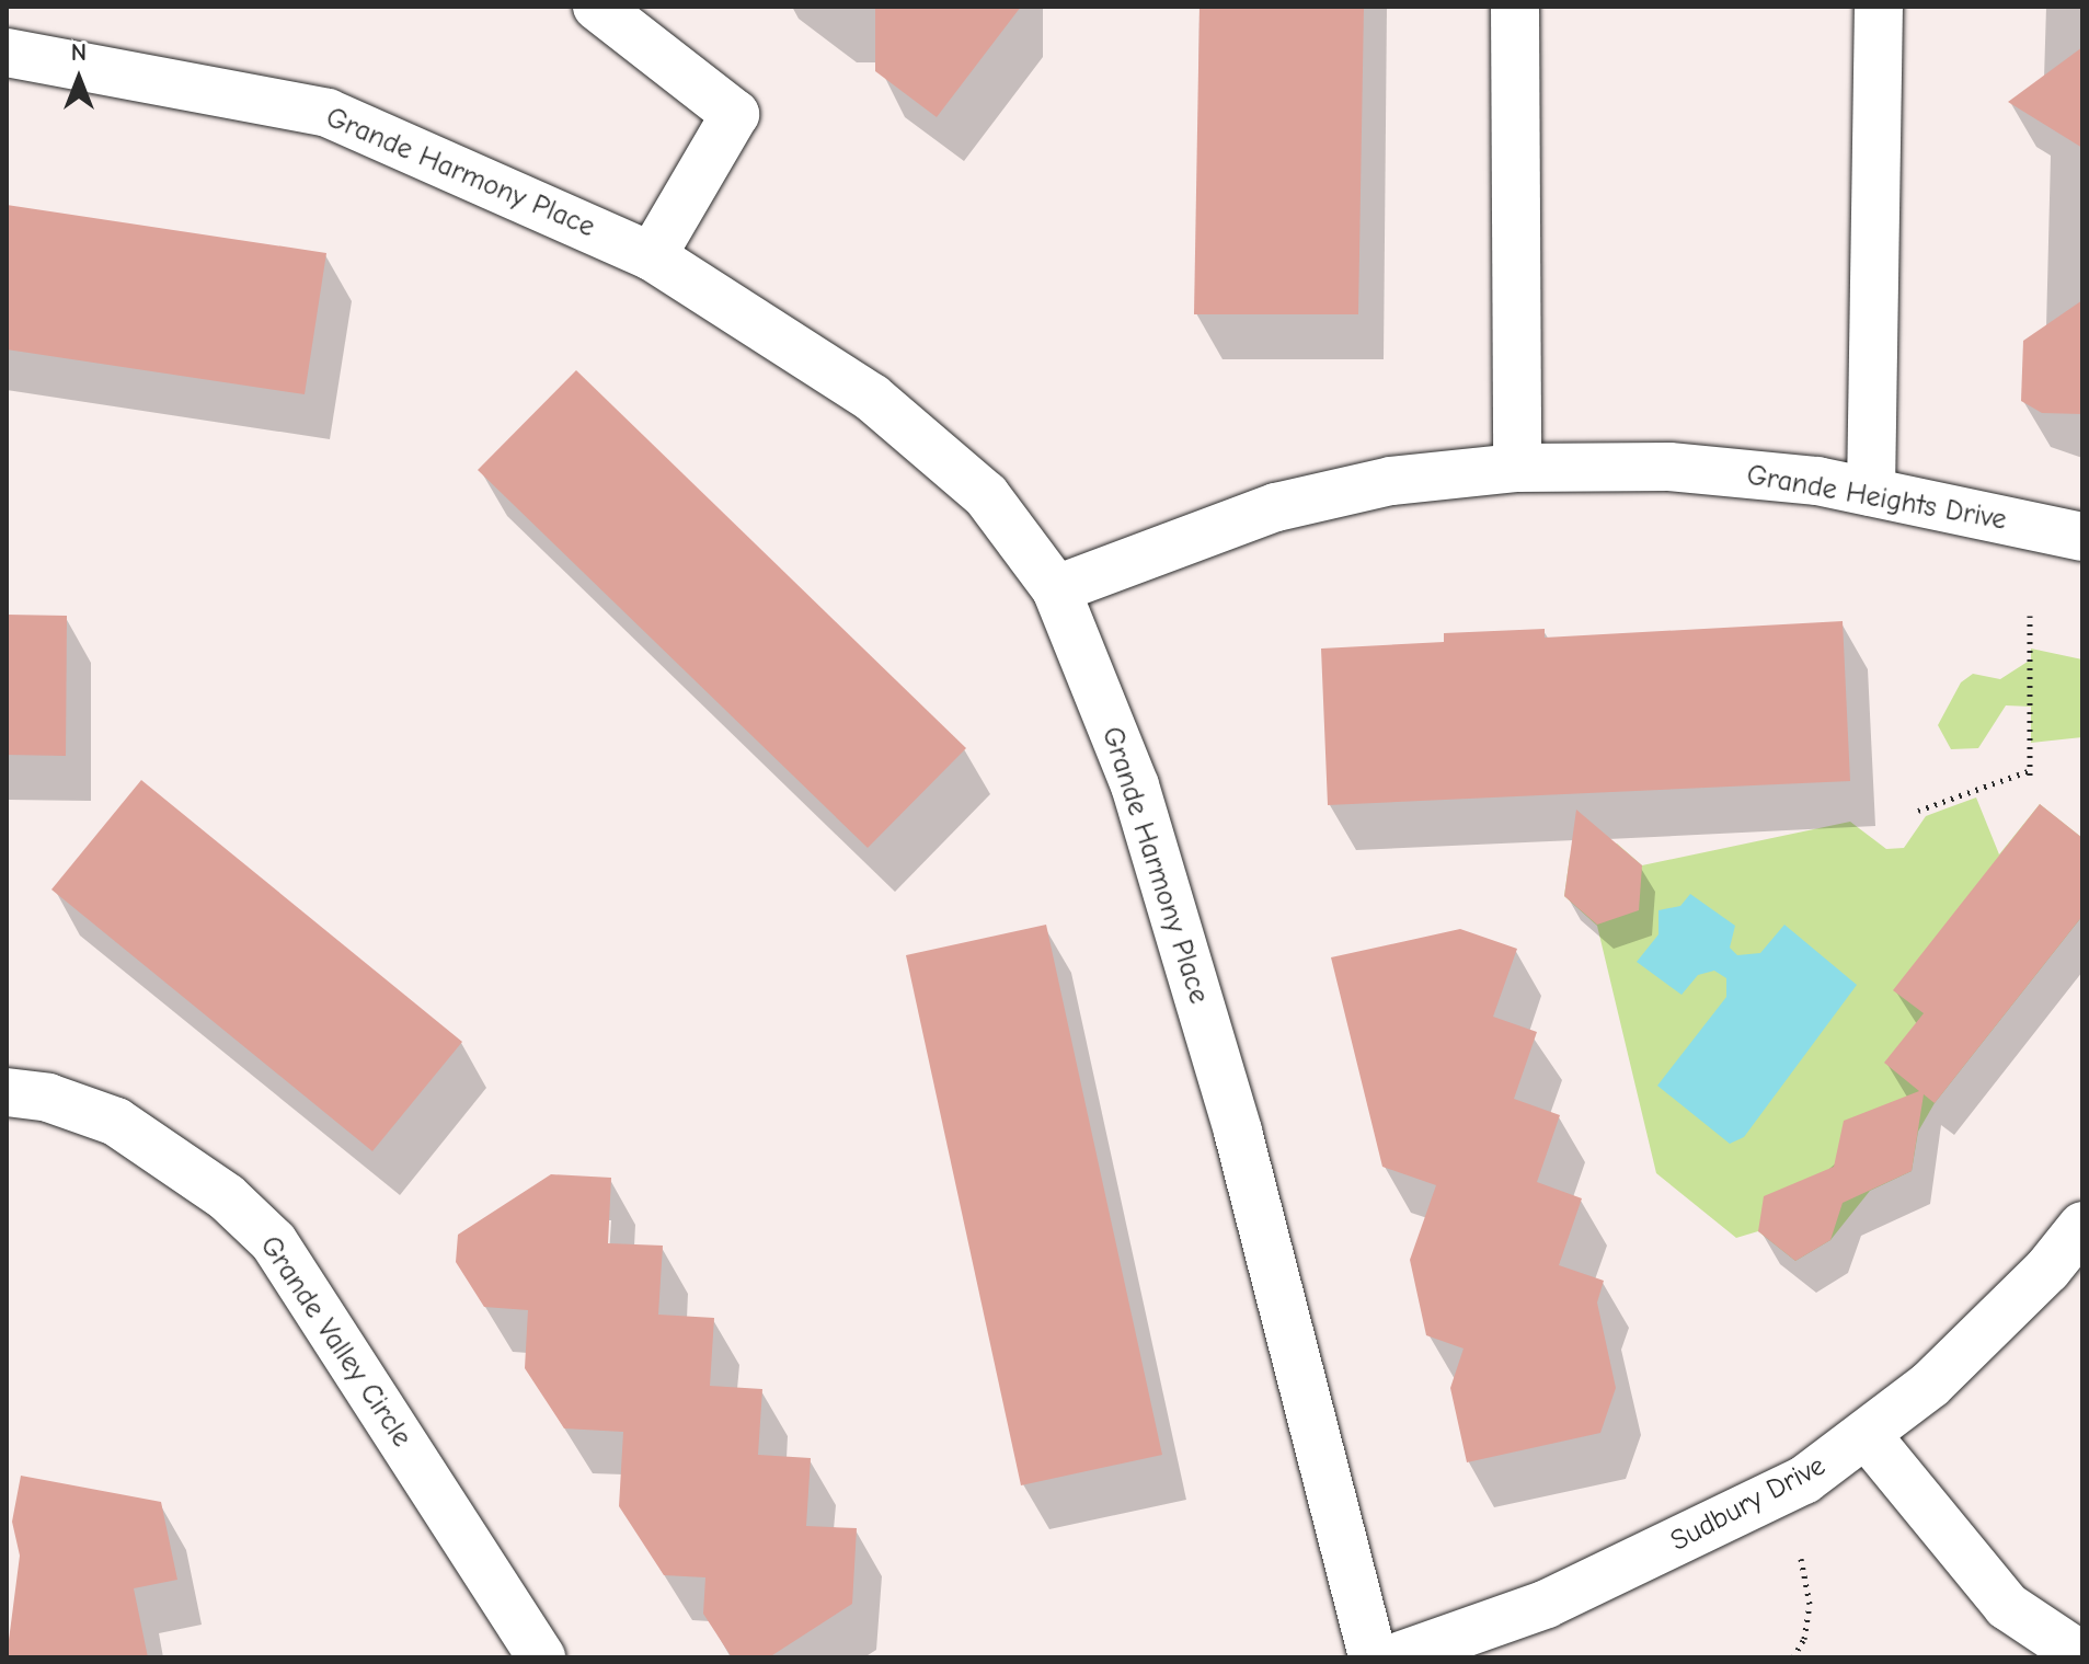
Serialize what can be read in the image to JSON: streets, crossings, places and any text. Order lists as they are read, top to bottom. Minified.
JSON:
{"streets":{"street":["Grande Harmony Place","Grande Heights Drive","Grande Valley Circle","Sudbury Drive"]},"crossings":[["Grande Harmony Place","Grande Heights Drive"]],"north":"top"}
